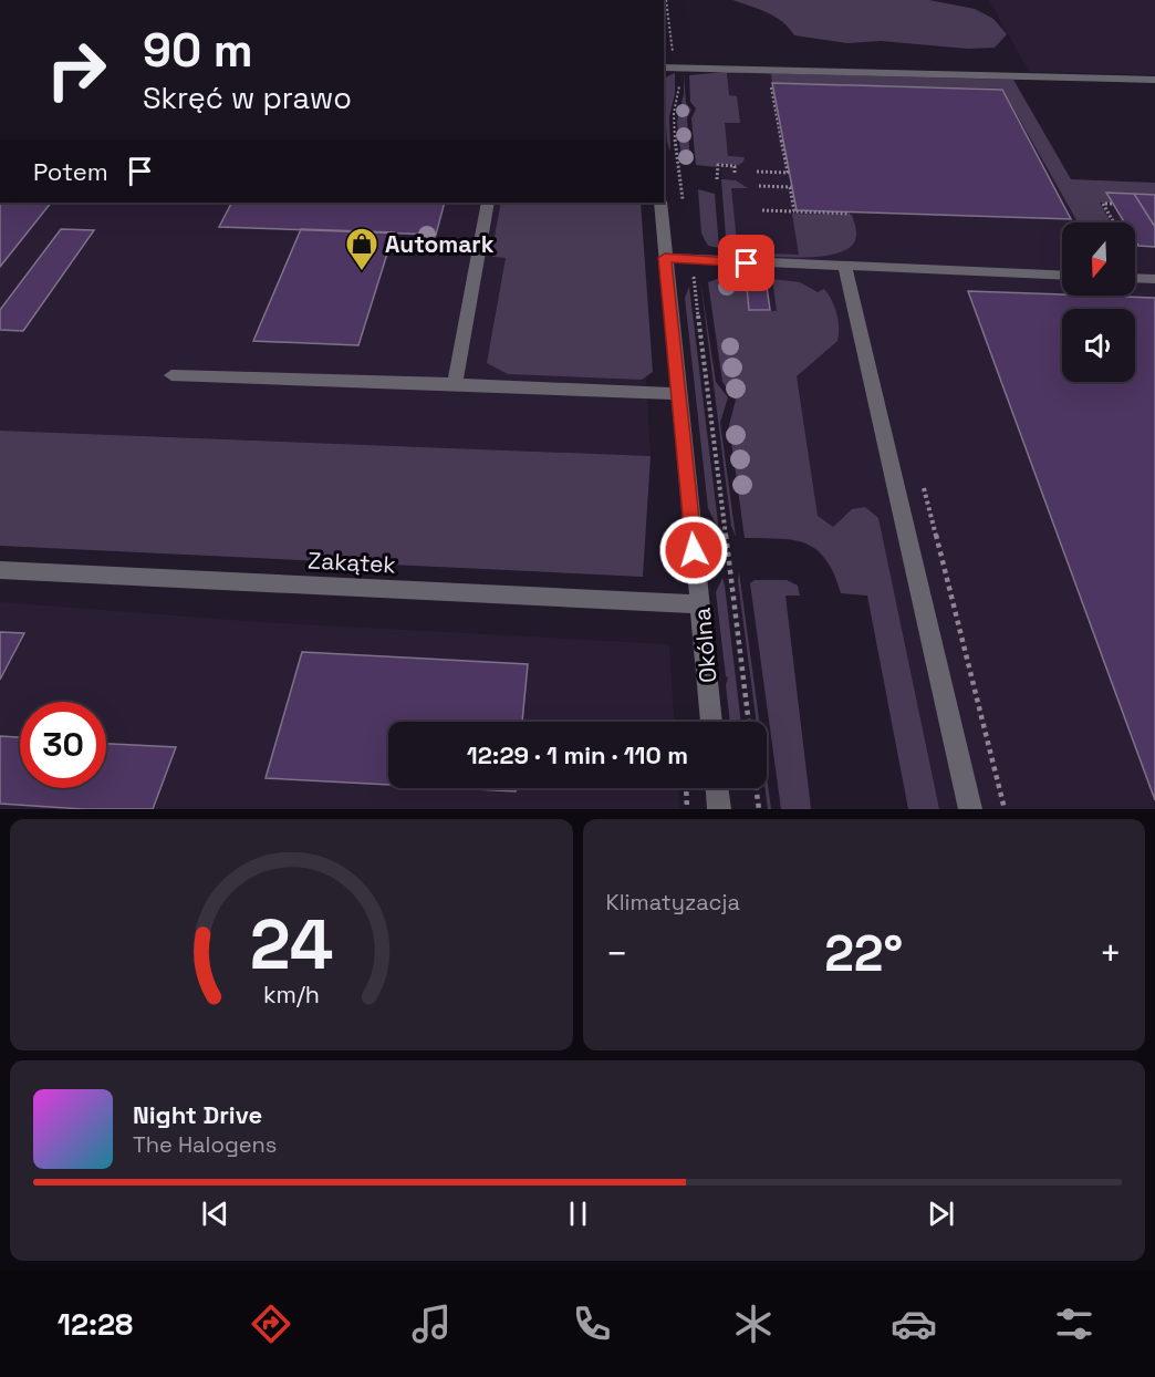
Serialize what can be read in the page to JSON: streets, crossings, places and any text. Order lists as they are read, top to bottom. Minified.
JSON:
{"streets":{"street":["Zakątek","Okólna"]},"crossings":[["Zakątek","Okólna"]],"places":{"shop":["Automark"]},"north":"bottom","page":{"turn":["90 m","Skręć w prawo"],"then":"Potem","limit":"30","trip":"12:29 · 1 min · 110 m","tile":"Klimatyzacja","heat":["−","22°","+"],"song":["Night Drive","The Halogens"],"tabs":"12:28","gauge":["24","km/h"]}}
